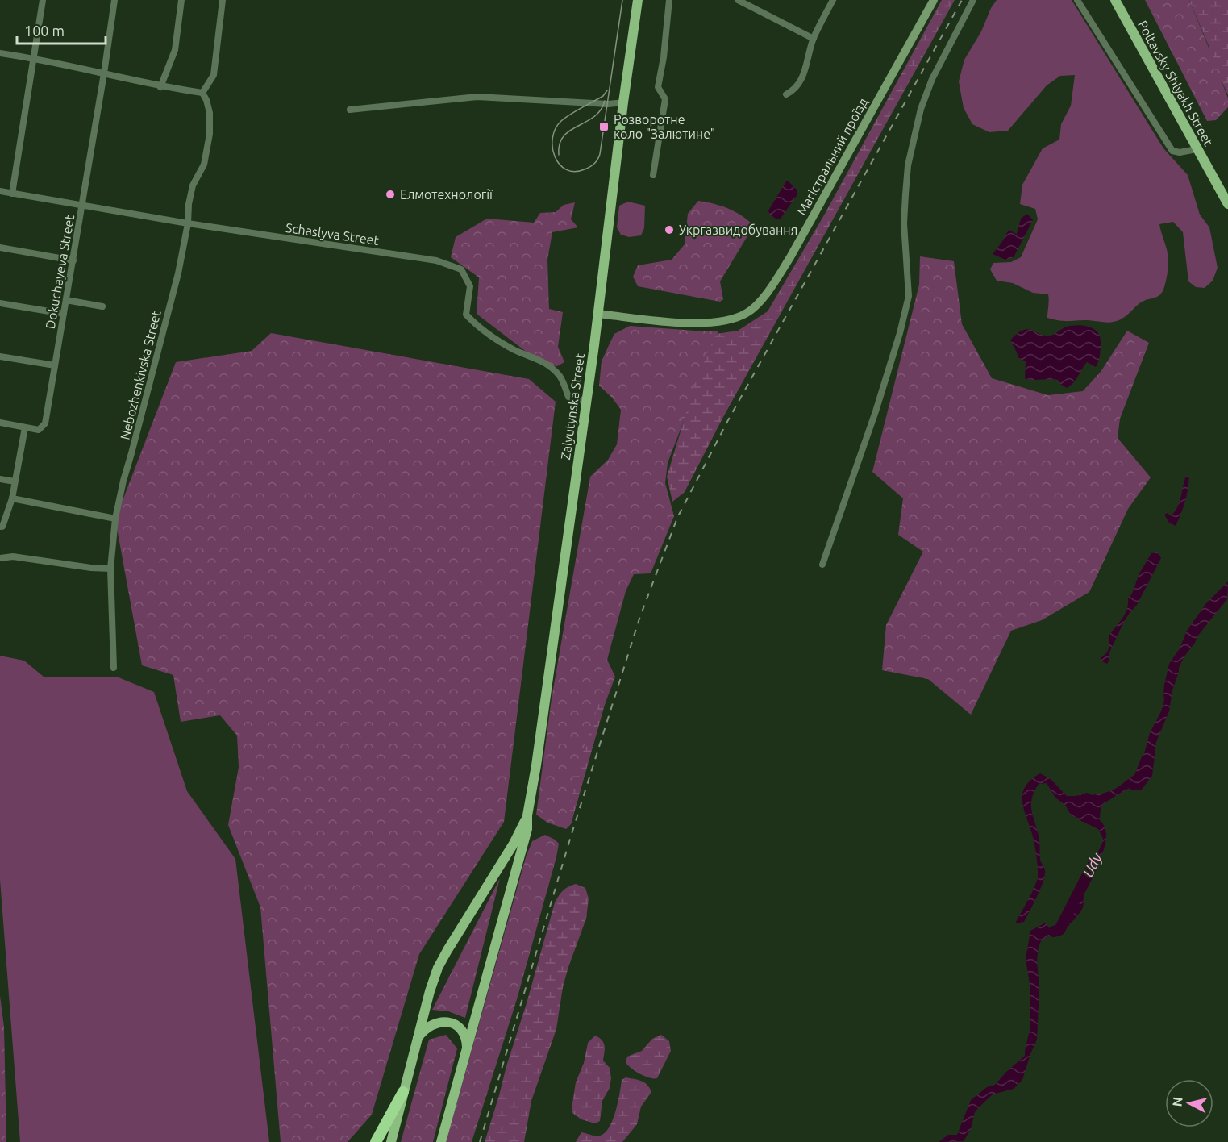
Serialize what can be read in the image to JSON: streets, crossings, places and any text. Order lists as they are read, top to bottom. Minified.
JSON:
{"streets":{"main road":["Poltavsky Shlyakh Street","Магістральний проїзд","Zalyutynska Street"],"street":["Schaslyva Street","Dokuchayeva Street","Nebozhenkivska Street"]},"crossings":[["Магістральний проїзд","Zalyutynska Street"],["Schaslyva Street","Dokuchayeva Street"],["Schaslyva Street","Nebozhenkivska Street"],["Schaslyva Street","Zalyutynska Street"]],"water":["Udy"],"places":{"transit":["Розворотне коло \"Залютине\""],"other":["Елмотехнології","Укргазвидобування"]},"scale_bar":"100 m","north":"left"}
